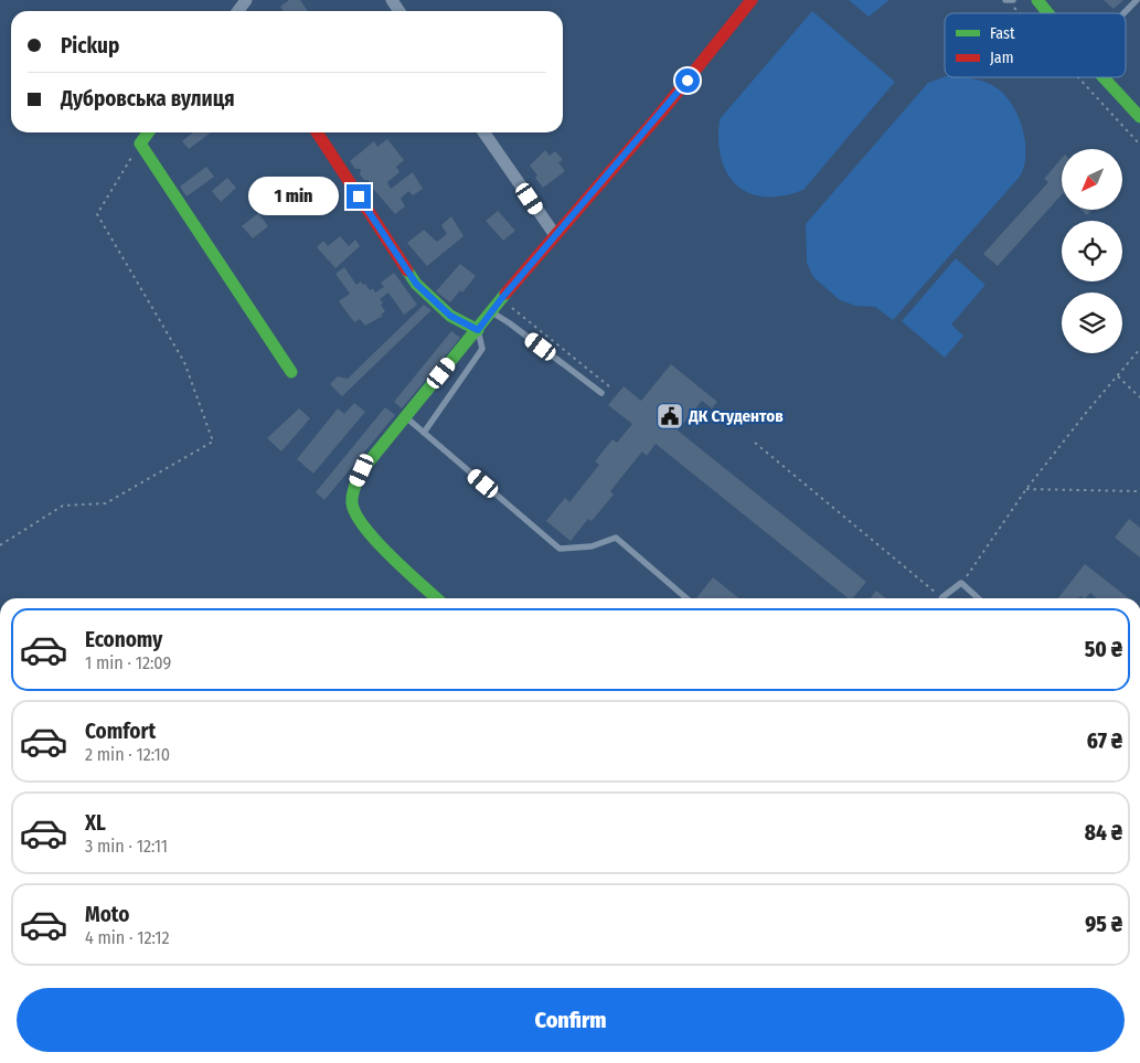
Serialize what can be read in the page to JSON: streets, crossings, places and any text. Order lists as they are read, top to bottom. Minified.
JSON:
{"places":{"public building":["ДК Студентов"]},"legend":["Fast","Jam"],"north":"bottom left","page":{"banner":["Pickup","Дубровська вулиця"],"bubble":"1 min","list":[{"name":"Economy","note":"1 min · 12:09","value":"50 ₴"},{"name":"Comfort","note":"2 min · 12:10","value":"67 ₴"},{"name":"XL","note":"3 min · 12:11","value":"84 ₴"},{"name":"Moto","note":"4 min · 12:12","value":"95 ₴"}],"buttons":"Confirm"}}
